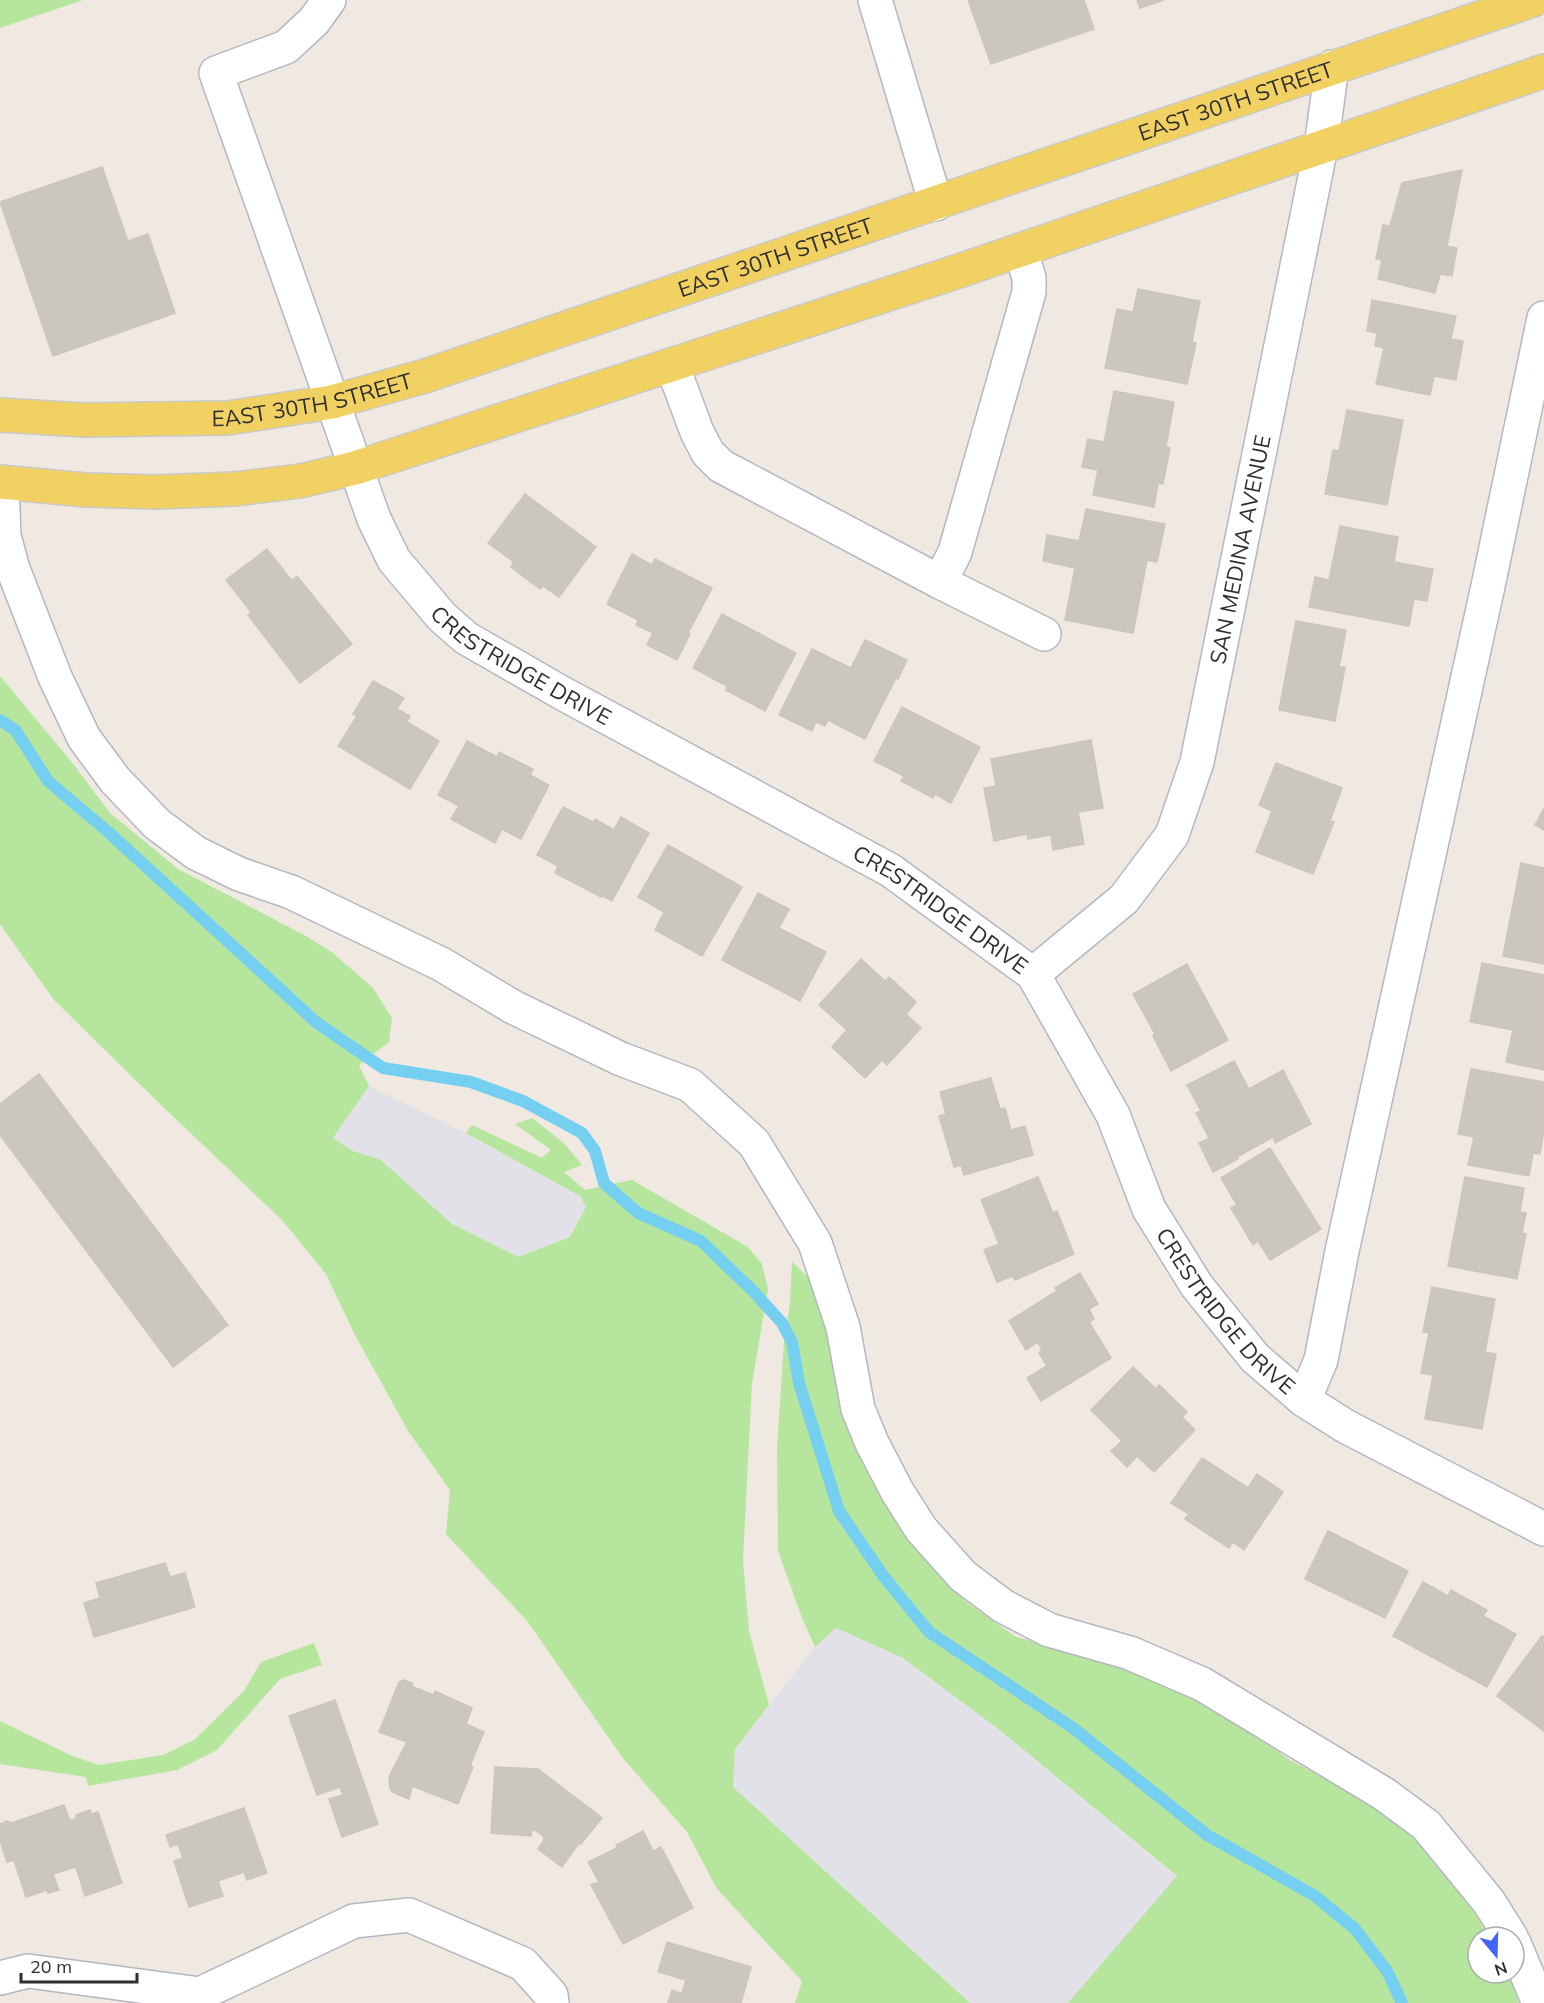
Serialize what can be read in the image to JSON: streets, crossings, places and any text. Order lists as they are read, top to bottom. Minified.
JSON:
{"streets":{"main road":["EAST 30TH STREET"],"street":["SAN MEDINA AVENUE","CRESTRIDGE DRIVE"]},"crossings":[["EAST 30TH STREET","SAN MEDINA AVENUE"],["EAST 30TH STREET","CRESTRIDGE DRIVE"],["SAN MEDINA AVENUE","CRESTRIDGE DRIVE"]],"scale_bar":"20 m","north":"bottom"}
